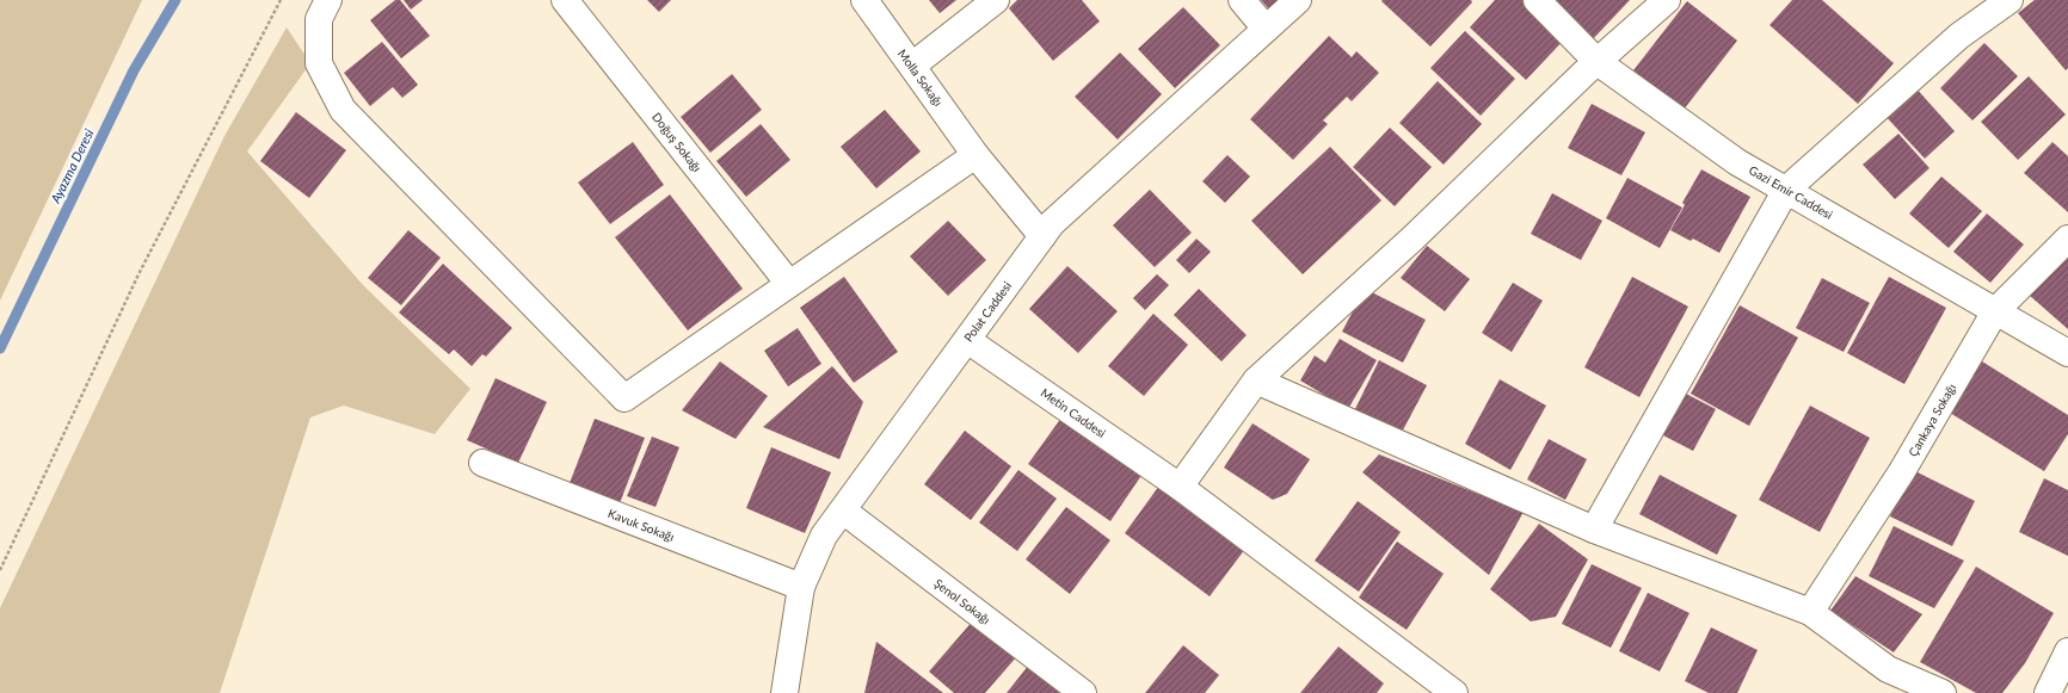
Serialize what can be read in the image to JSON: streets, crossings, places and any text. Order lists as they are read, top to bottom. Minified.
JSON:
{"streets":{"street":["Molla Sokağı","Doğuş Sokağı","Gazi Emir Caddesi","Polat Caddesi","Metin Caddesi","Çankaya Sokağı","Kavuk Sokağı","Şenol Sokağı"]},"crossings":[["Molla Sokağı","Polat Caddesi"],["Gazi Emir Caddesi","Çankaya Sokağı"],["Polat Caddesi","Metin Caddesi"],["Polat Caddesi","Kavuk Sokağı"],["Polat Caddesi","Şenol Sokağı"]],"water":["Ayazma Deresi"]}
